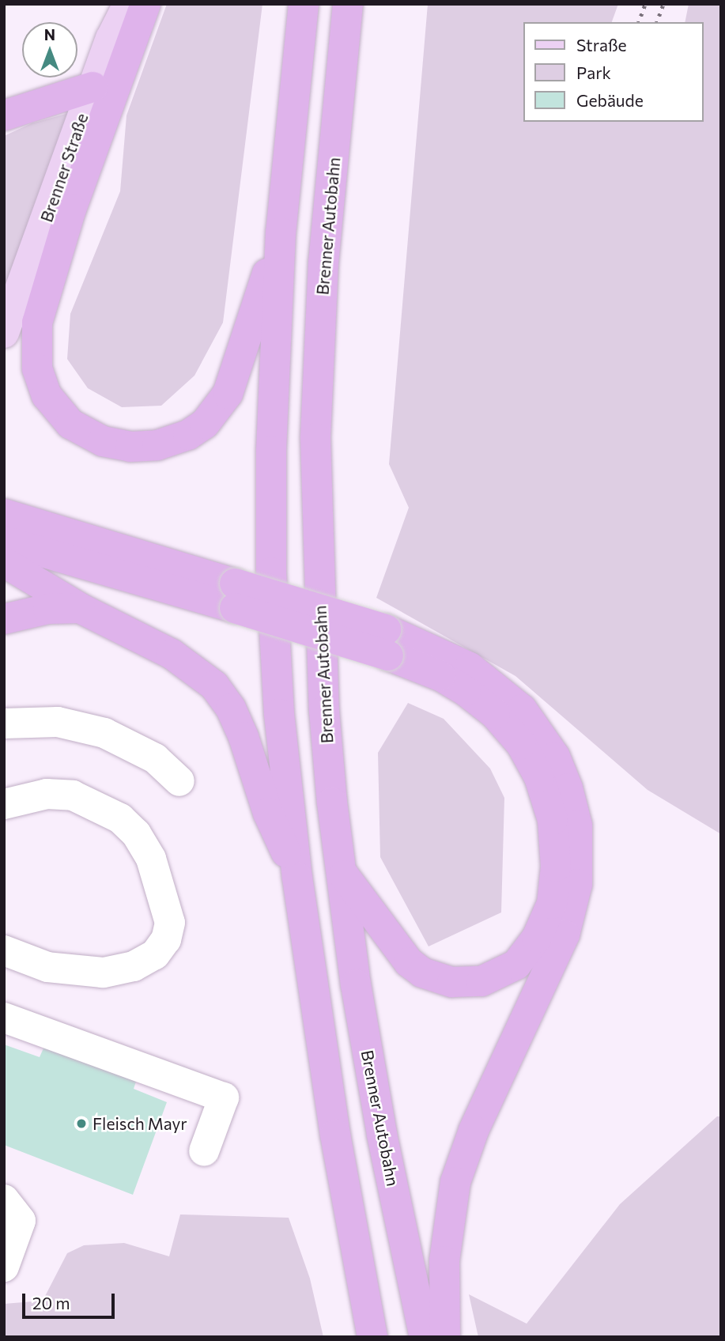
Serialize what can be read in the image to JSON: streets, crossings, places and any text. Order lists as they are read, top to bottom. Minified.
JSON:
{"streets":{"highway":["Brenner Autobahn"],"main road":["Brenner Straße"]},"places":["Fleisch Mayr"],"legend":["Straße","Park","Gebäude"],"scale_bar":"20 m","north":"top"}
